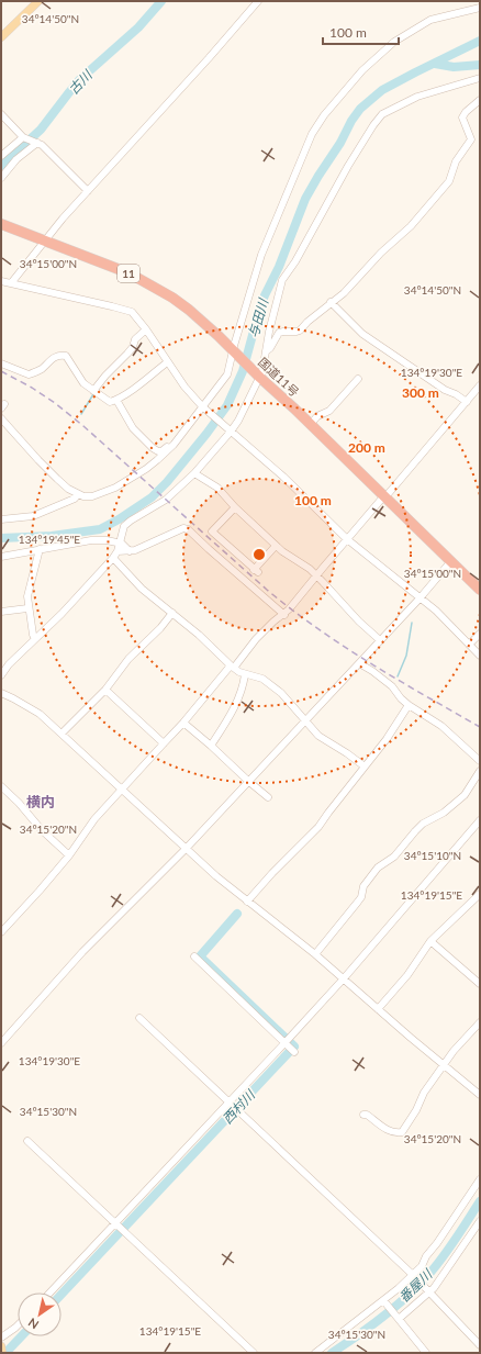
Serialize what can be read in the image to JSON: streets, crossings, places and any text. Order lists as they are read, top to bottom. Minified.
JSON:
{"streets":{"highway":["11","国道11号"]},"districts":["横内"],"water":["古川","与田川","西村川","番屋川"],"scale_bar":"100 m","north":"bottom left","coordinates":["34°14'50\"N","34°15'00\"N","134°19'30\"E","134°19'45\"E","34°15'20\"N","34°15'10\"N","134°19'15\"E","34°15'30\"N"],"rings":["300 m","200 m","100 m"]}
